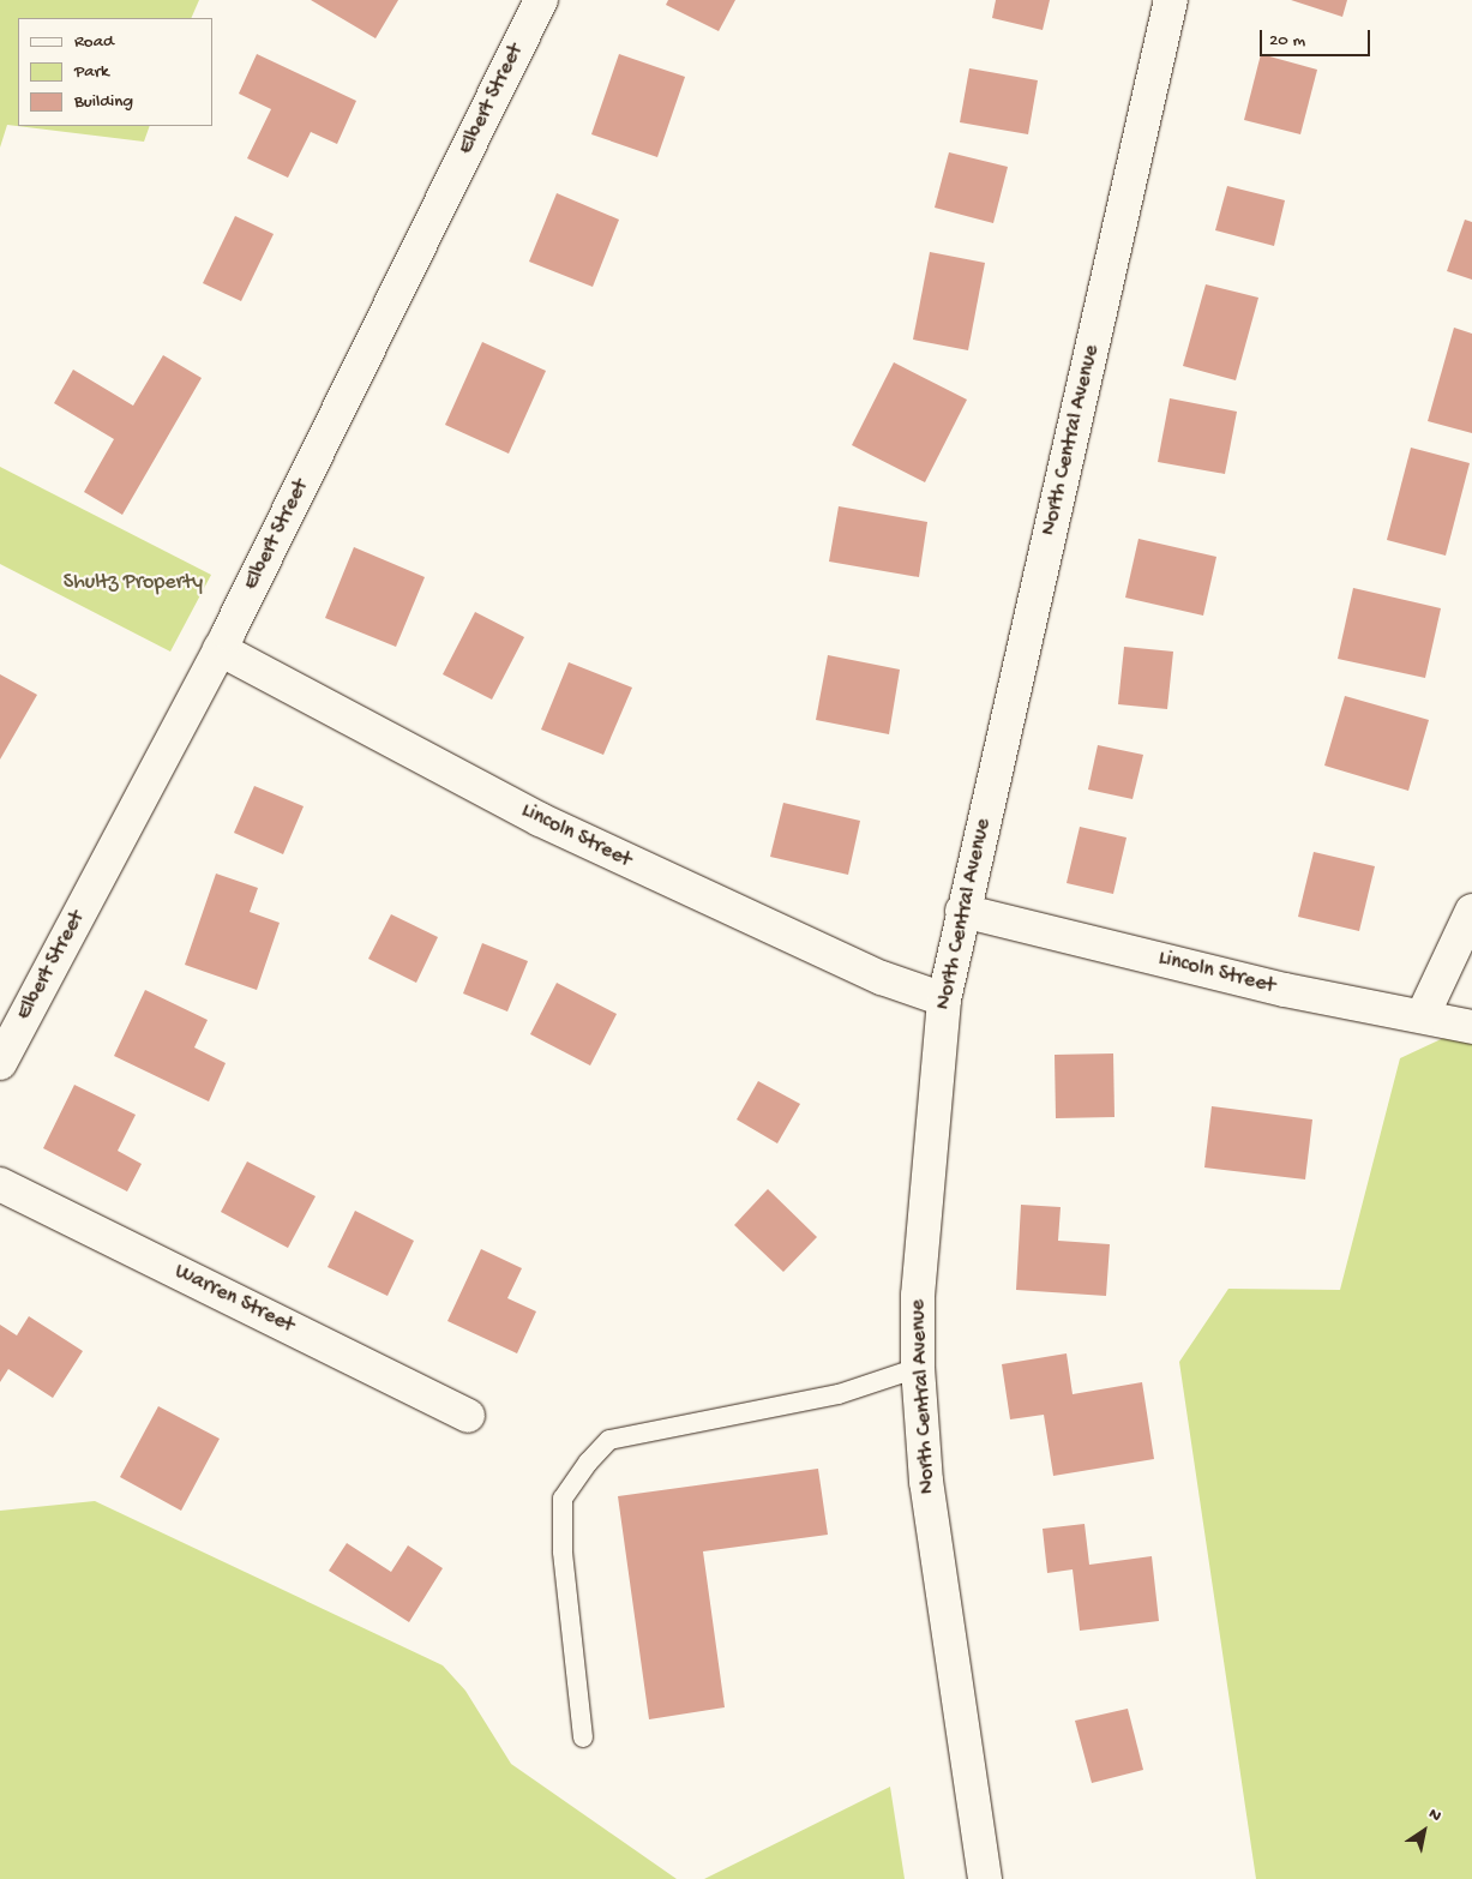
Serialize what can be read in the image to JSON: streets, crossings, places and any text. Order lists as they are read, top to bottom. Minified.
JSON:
{"streets":{"street":["Elbert Street","North Central Avenue","Lincoln Street","Warren Street"]},"crossings":[["Elbert Street","Lincoln Street"],["North Central Avenue","Lincoln Street"]],"parks":["Shultz Property"],"legend":["Road","Park","Building"],"scale_bar":"20 m","north":"top right"}
